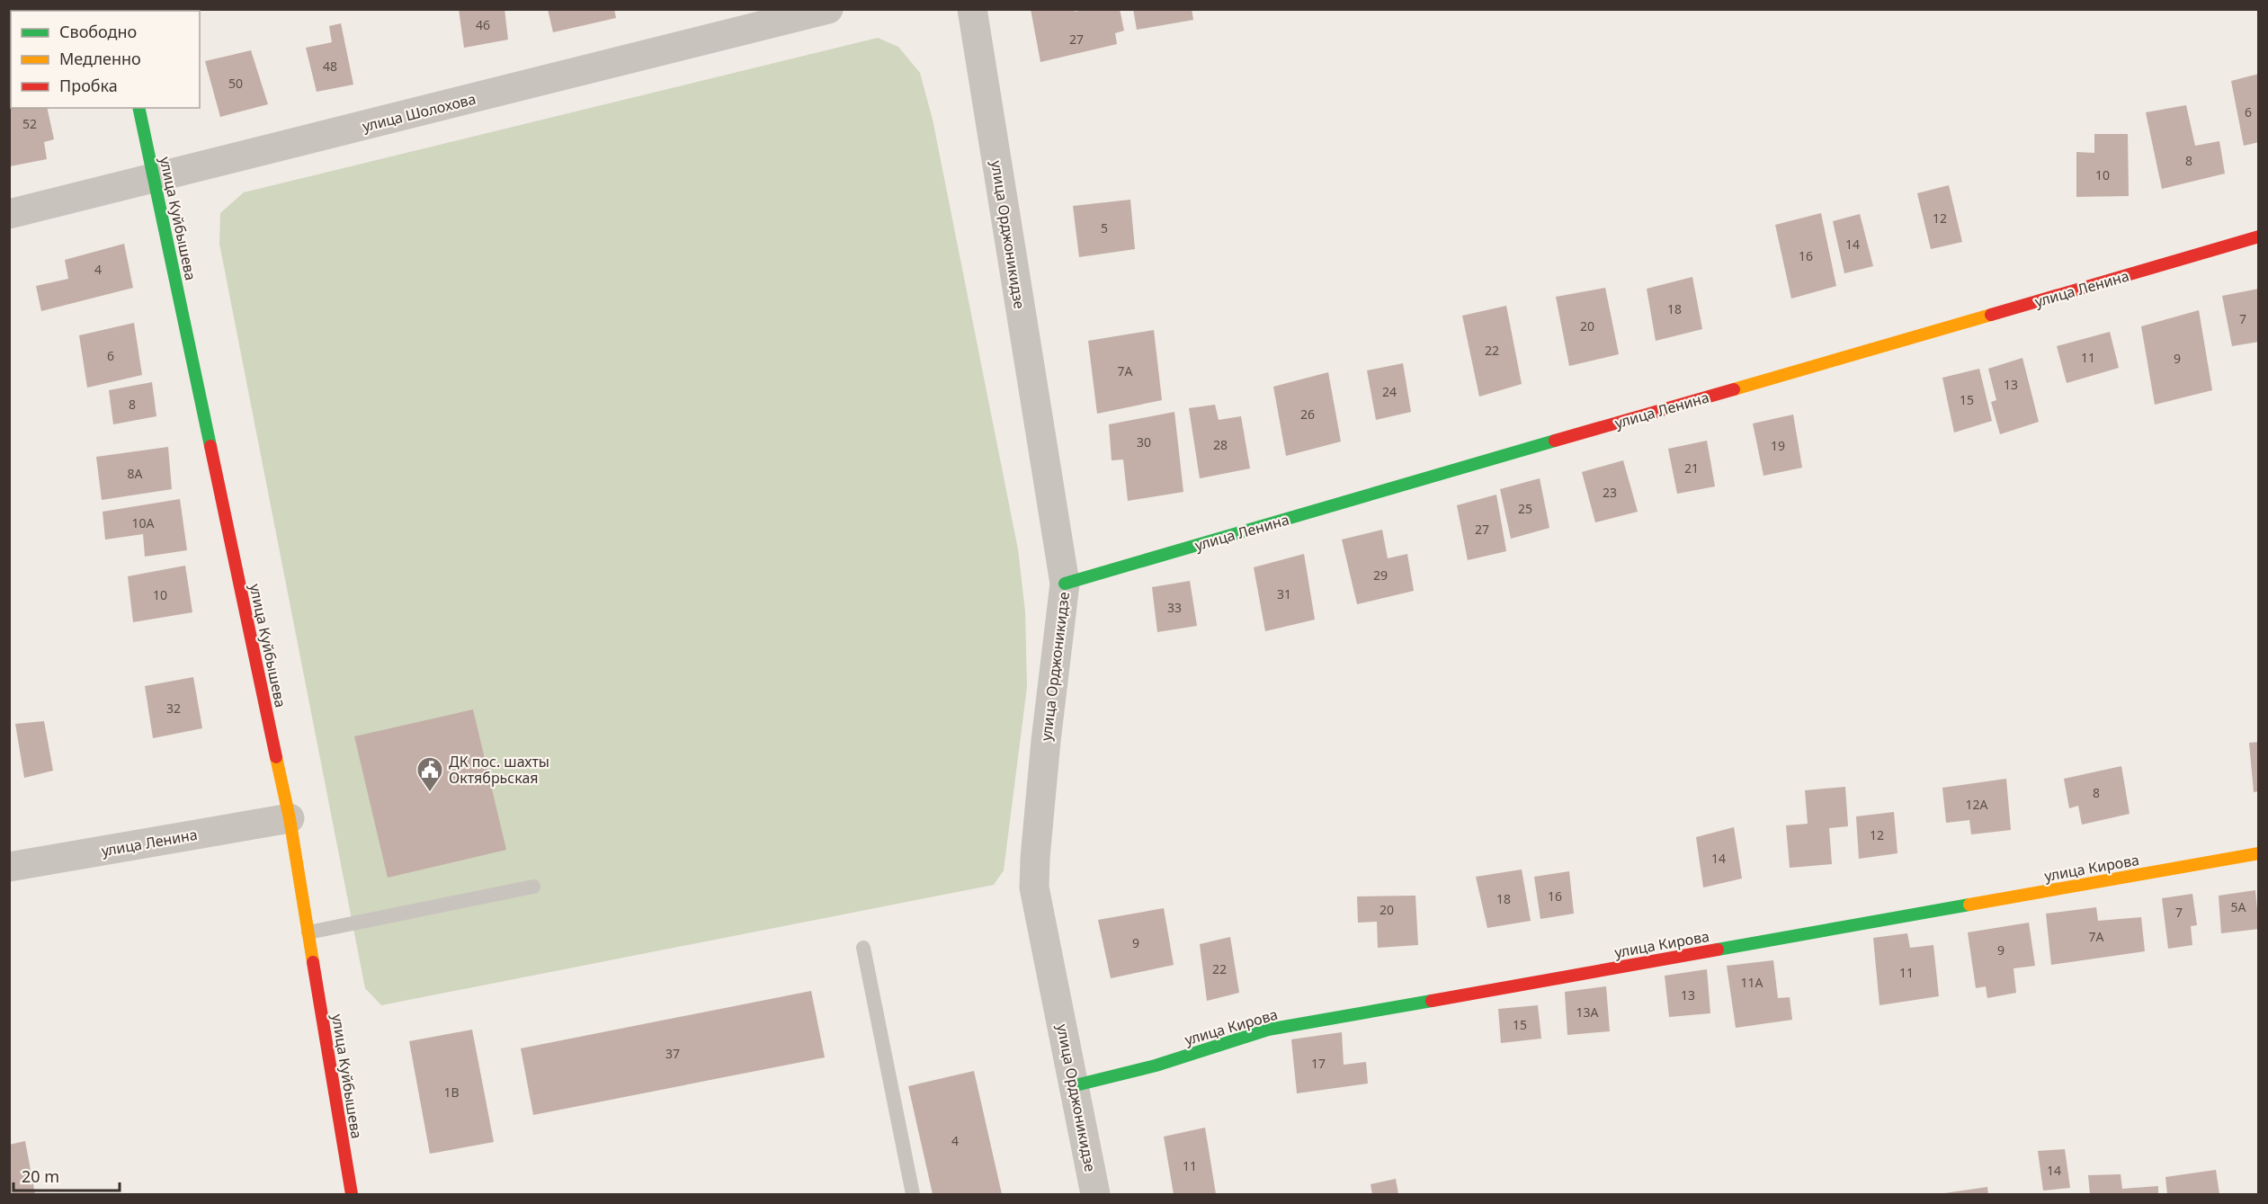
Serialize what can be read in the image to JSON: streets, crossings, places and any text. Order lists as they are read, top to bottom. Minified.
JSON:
{"streets":{"street":["улица Шолохова","улица Куйбышева","улица Орджоникидзе","улица Ленина","улица Кирова"]},"crossings":[["улица Шолохова","улица Куйбышева"],["улица Куйбышева","улица Ленина"],["улица Орджоникидзе","улица Ленина"],["улица Орджоникидзе","улица Кирова"]],"places":{"public building":["ДК пос. шахты Октябрьская"]},"house_numbers":["46","27","48","50","6","52","8","10","12","5","14","16","4","18","7","20","22","6","11","9","7А","13","24","15","8","26","30","28","19","21","8А","23","25","10А","27","29","31","10","33","32","8","12А","12","14","16","18","5А","20","7","7А","9","9","22","11","11А","13","13А","15","37","17","1В","4","11","14"],"legend":["Свободно","Медленно","Пробка"],"scale_bar":"20 m"}
